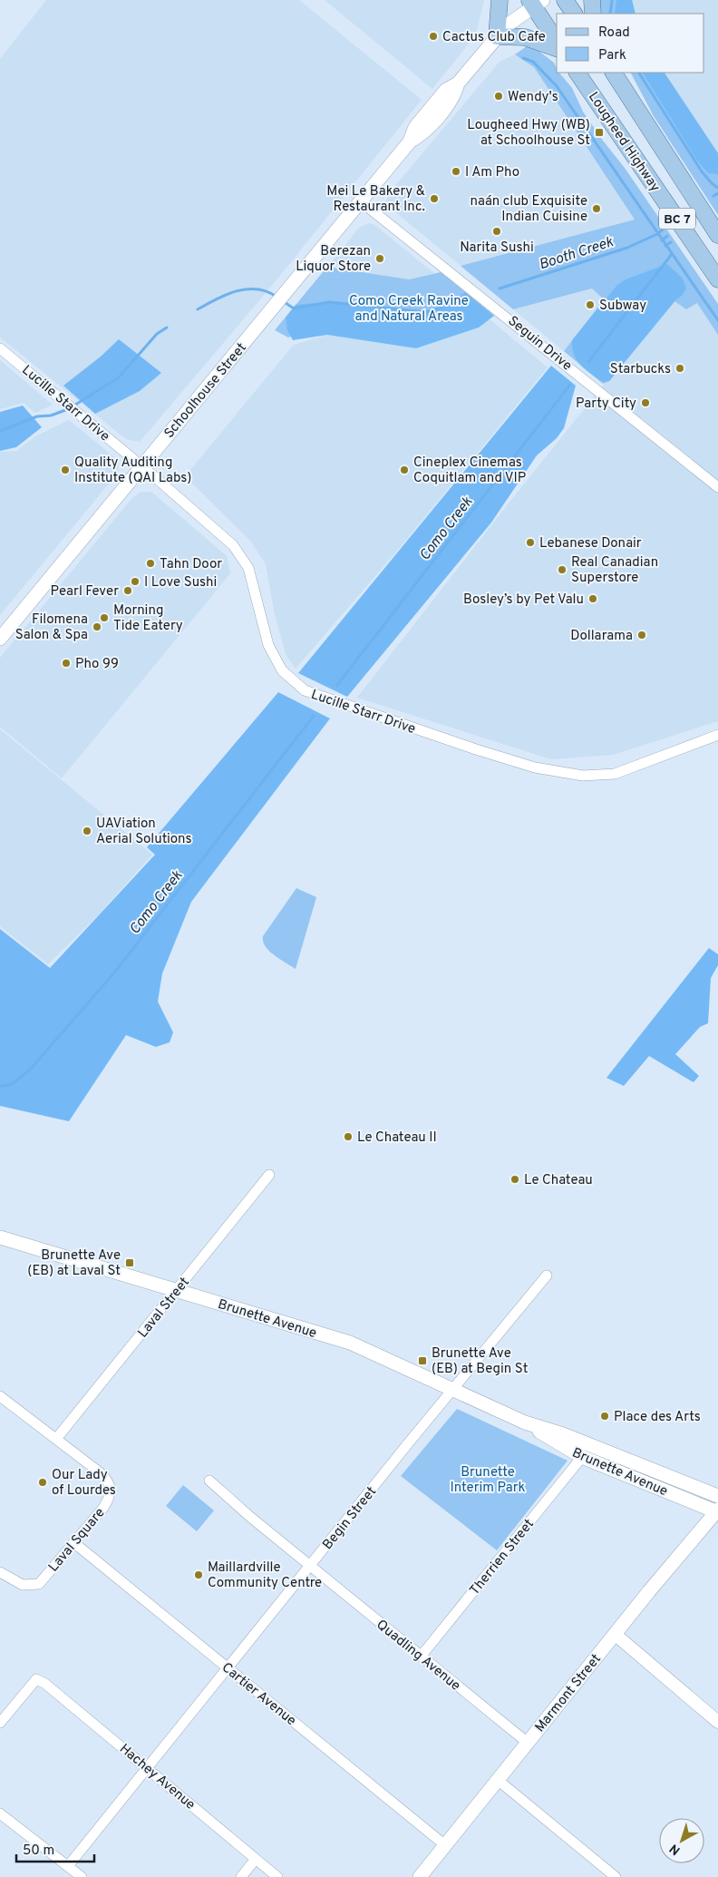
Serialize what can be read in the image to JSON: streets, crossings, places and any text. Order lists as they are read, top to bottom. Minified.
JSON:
{"streets":{"main road":["Lougheed Highway","BC 7","Schoolhouse Street","Brunette Avenue","Marmont Street"],"street":["Seguin Drive","Lucille Starr Drive","Laval Street","Begin Street","Laval Square","Therrien Street","Quadling Avenue","Cartier Avenue","Hachey Avenue"]},"crossings":[["Seguin Drive","Schoolhouse Street"],["Schoolhouse Street","Lucille Starr Drive"],["Laval Street","Brunette Avenue"],["Laval Street","Laval Square"],["Brunette Avenue","Begin Street"],["Brunette Avenue","Therrien Street"],["Brunette Avenue","Marmont Street"],["Begin Street","Quadling Avenue"],["Begin Street","Cartier Avenue"],["Begin Street","Hachey Avenue"],["Laval Square","Cartier Avenue"],["Therrien Street","Quadling Avenue"],["Quadling Avenue","Marmont Street"],["Marmont Street","Cartier Avenue"]],"water":["Booth Creek","Como Creek"],"parks":["Como Creek Ravine and Natural Areas","Brunette Interim Park"],"places":{"other":["Cactus Club Cafe","Wendy's","I Am Pho","Mei Le Bakery & Restaurant Inc.","naán club Exquisite Indian Cuisine","Narita Sushi","Berezan Liquor Store","Subway","Starbucks","Party City","Quality Auditing Institute (QAI Labs)","Cineplex Cinemas Coquitlam and VIP","Lebanese Donair","Tahn Door","Real Canadian Superstore","I Love Sushi","Pearl Fever","Bosley’s by Pet Valu","Morning Tide Eatery","Filomena Salon & Spa","Dollarama","Pho 99","UAViation Aerial Solutions","Le Chateau II","Le Chateau","Place des Arts","Our Lady of Lourdes","Maillardville Community Centre"],"transit":["Lougheed Hwy (WB) at Schoolhouse St","Brunette Ave (EB) at Laval St","Brunette Ave (EB) at Begin St"]},"legend":["Road","Park"],"scale_bar":"50 m","north":"bottom left"}
